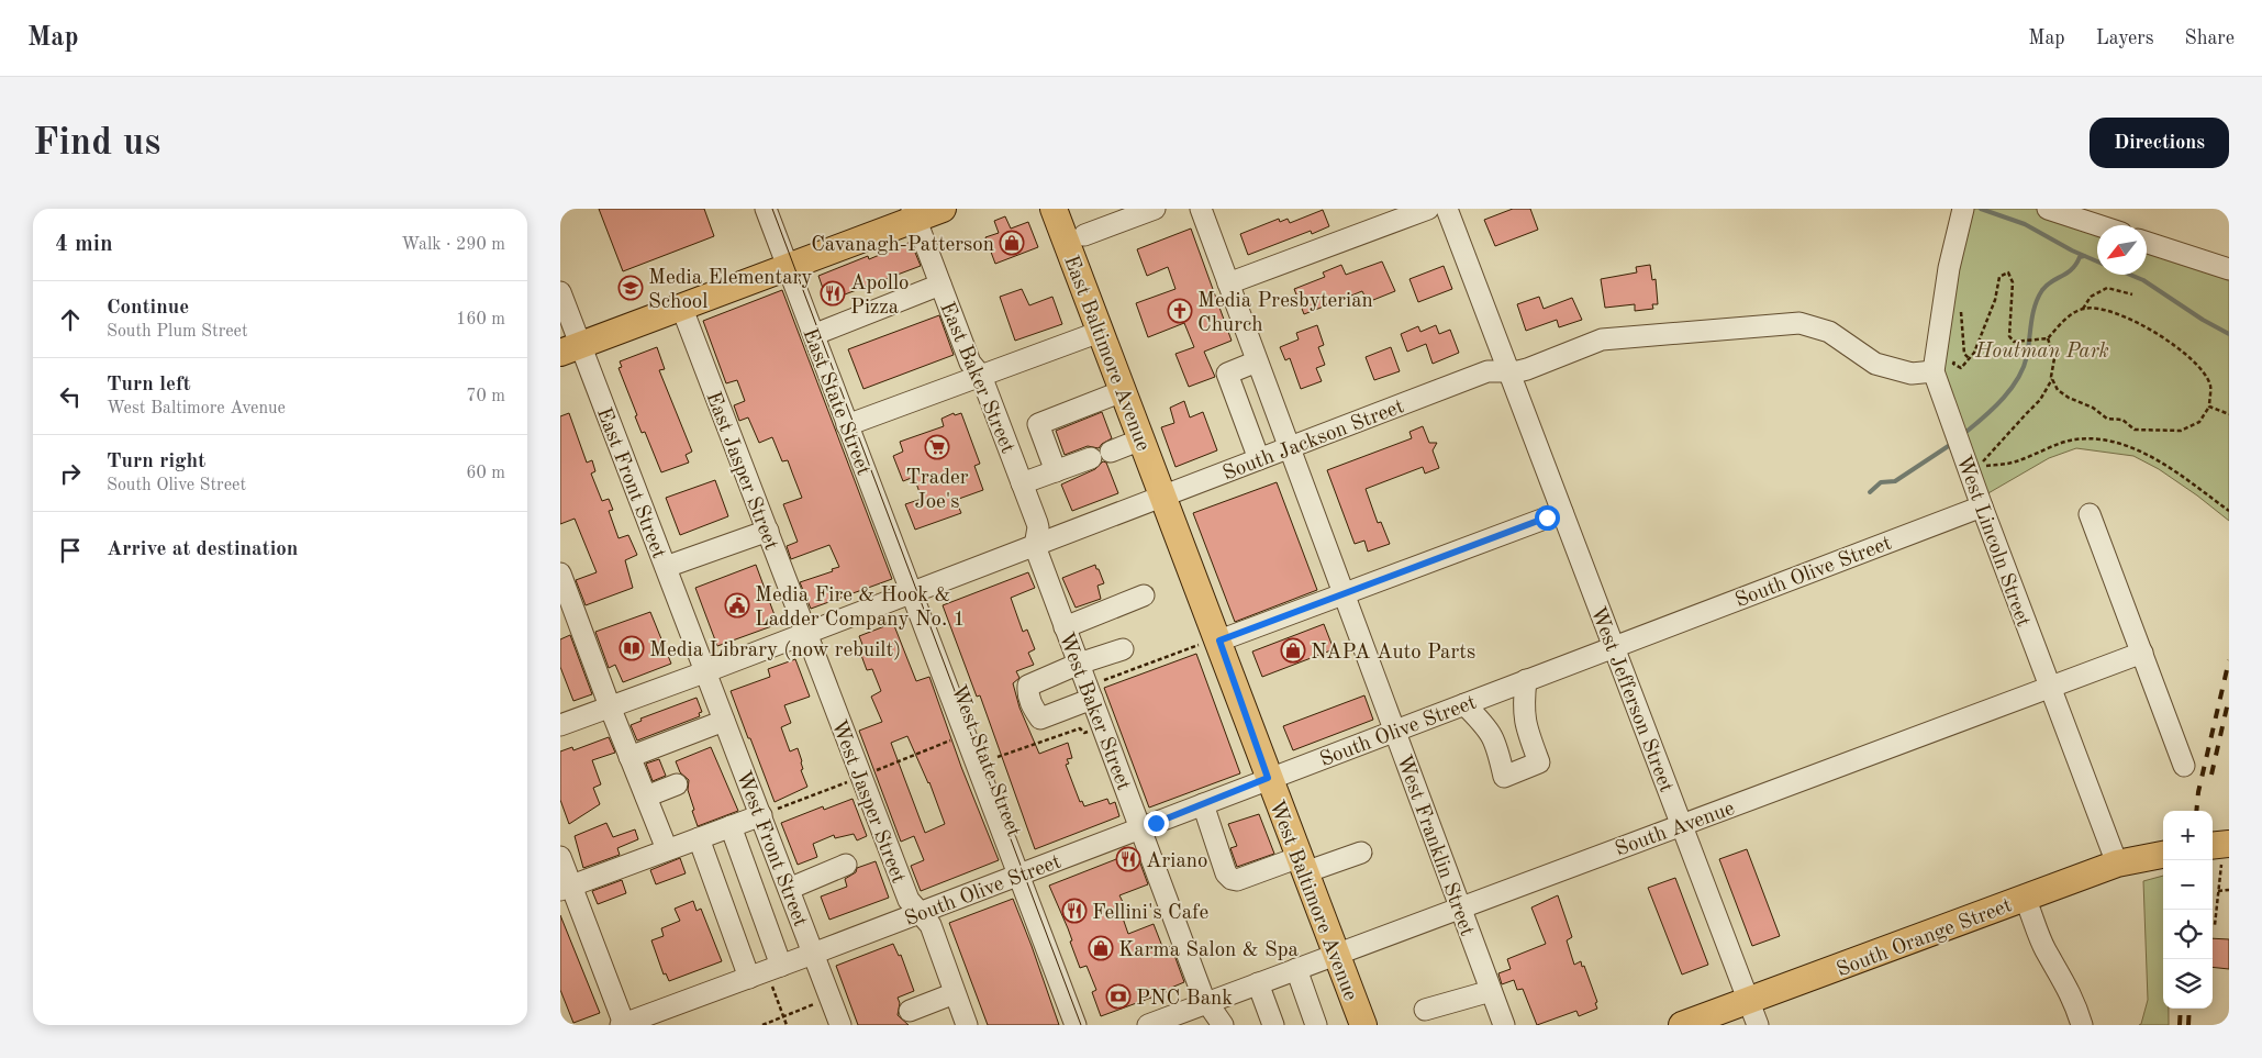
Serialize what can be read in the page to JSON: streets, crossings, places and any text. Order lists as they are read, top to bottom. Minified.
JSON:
{"streets":{"main road":["East Baltimore Avenue","West Baltimore Avenue","South Orange Street"],"street":["East Baker Street","East State Street","South Jackson Street","East Jasper Street","East Front Street","West Lincoln Street","South Olive Street","West Jefferson Street","West Baker Street","West State Street","West Jasper Street","South Avenue","West Franklin Street","West Front Street"]},"crossings":[["East Baltimore Avenue","South Jackson Street"],["East Baltimore Avenue","West Baltimore Avenue"],["East Baker Street","South Jackson Street"],["East Baker Street","West Baker Street"],["East State Street","South Jackson Street"],["East State Street","West State Street"],["South Jackson Street","East Jasper Street"],["South Jackson Street","East Front Street"],["South Jackson Street","West Lincoln Street"],["South Jackson Street","West Jefferson Street"],["South Jackson Street","West Baker Street"],["South Jackson Street","West State Street"],["South Jackson Street","West Jasper Street"],["South Jackson Street","West Franklin Street"],["South Jackson Street","West Front Street"],["South Jackson Street","West Baltimore Avenue"],["East Jasper Street","West Jasper Street"],["East Front Street","West Front Street"],["West Lincoln Street","South Olive Street"],["West Lincoln Street","South Avenue"],["West Lincoln Street","South Orange Street"],["South Olive Street","West Jefferson Street"],["South Olive Street","West Baker Street"],["South Olive Street","West State Street"],["South Olive Street","West Jasper Street"],["South Olive Street","West Franklin Street"],["South Olive Street","West Front Street"],["South Olive Street","West Baltimore Avenue"],["West Jefferson Street","South Avenue"],["West Jefferson Street","South Orange Street"],["West Baker Street","South Avenue"],["South Avenue","West Franklin Street"],["South Avenue","West Baltimore Avenue"]],"parks":["Houtman Park"],"places":{"shop":["Cavanagh-Patterson","NAPA Auto Parts","Karma Salon & Spa"],"school or university":["Media Elementary School"],"restaurant":["Apollo Pizza","Ariano","Fellini's Cafe"],"church":["Media Presbyterian Church"],"supermarket":["Trader Joe's"],"public building":["Media Fire & Hook & Ladder Company No. 1"],"library":["Media Library (now rebuilt)"],"bank":["PNC Bank"]},"north":"bottom left","page":{"header":"Map","nav":["Map","Layers","Share"],"buttons":"Directions","title":"Find us","heading":["4 min","Walk · 290 m"],"list":[["Continue","South Plum Street","160 m"],["Turn left","West Baltimore Avenue","70 m"],["Turn right","South Olive Street","60 m"],"Arrive at destination"],"map_buttons":["+","−"]}}
